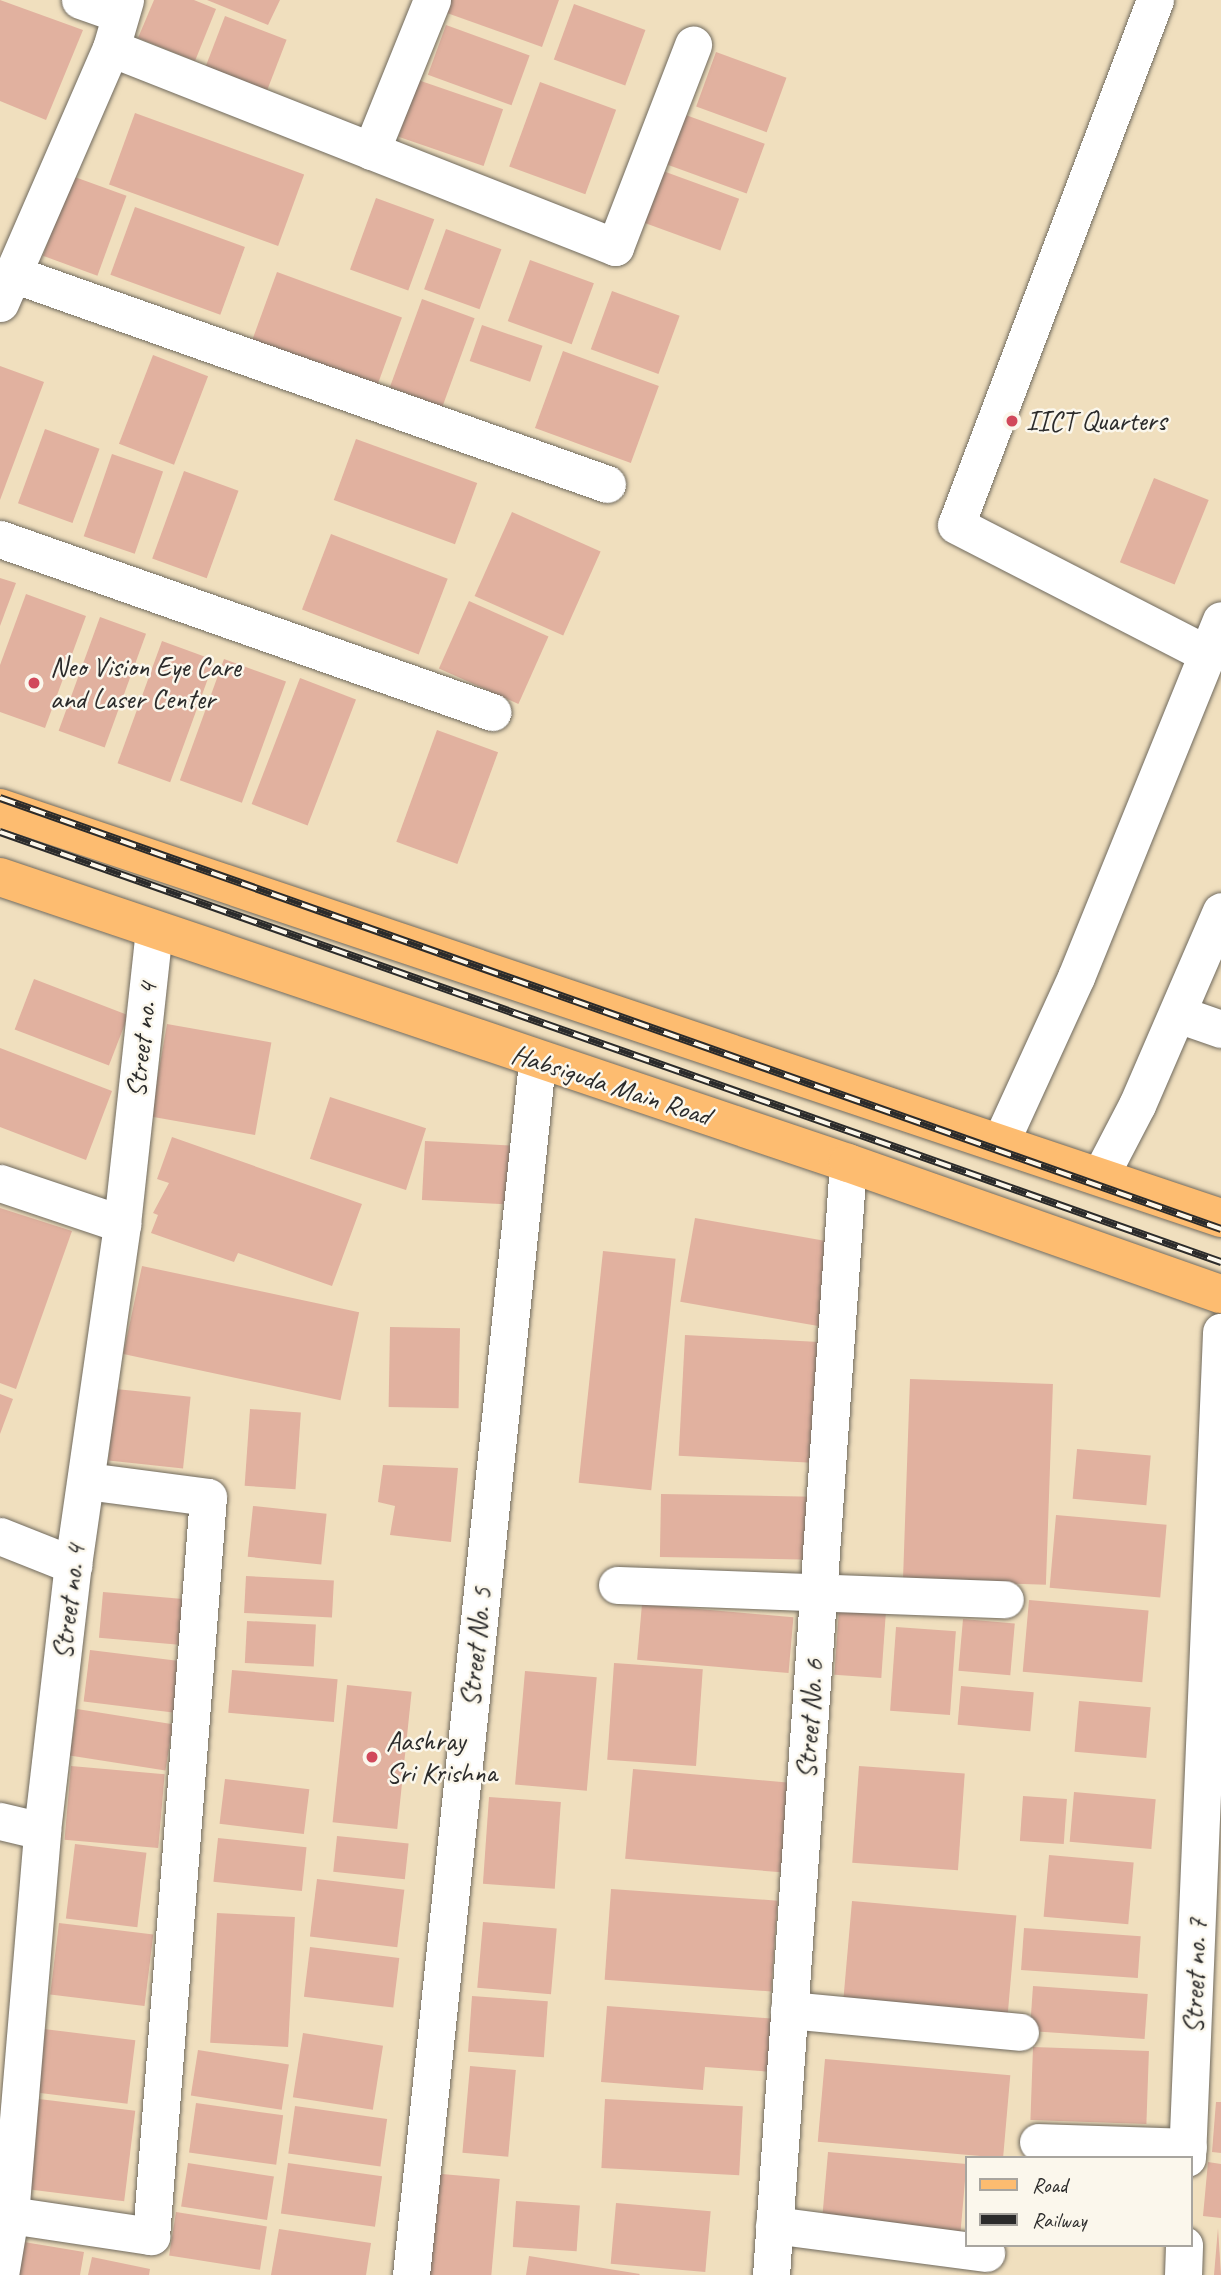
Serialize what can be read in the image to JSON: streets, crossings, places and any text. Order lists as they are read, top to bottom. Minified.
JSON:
{"streets":{"main road":["Habsiguda Main Road"],"street":["Street no. 4","Street No. 5","Street No. 6","Street no. 7"]},"crossings":[["Street no. 4","Habsiguda Main Road"],["Habsiguda Main Road","Street No. 5"],["Habsiguda Main Road","Street No. 6"]],"places":["IICT Quarters","Neo Vision Eye Care and Laser Center","Aashray Sri Krishna"],"legend":["Road","Railway"]}
